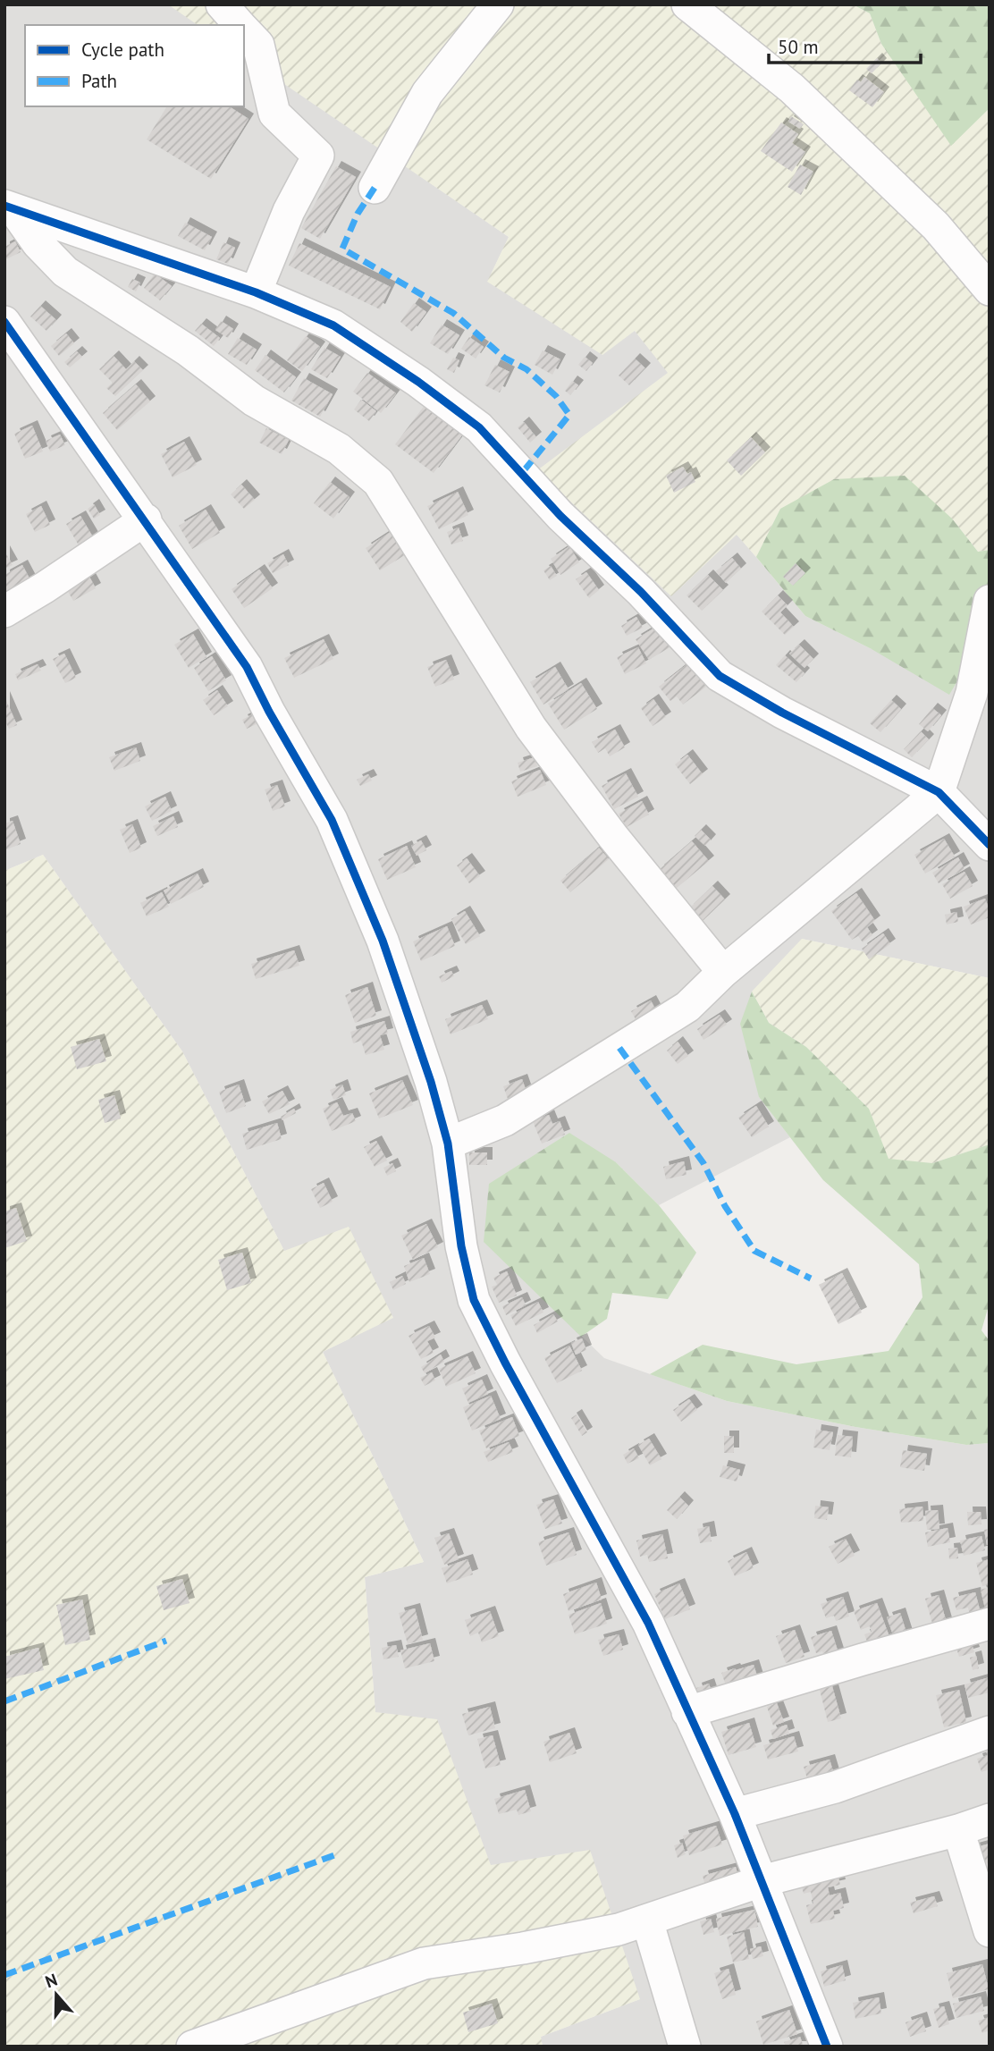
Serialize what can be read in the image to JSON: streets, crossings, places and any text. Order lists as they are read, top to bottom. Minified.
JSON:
{"legend":["Cycle path","Path"],"scale_bar":"50 m","north":"top"}
